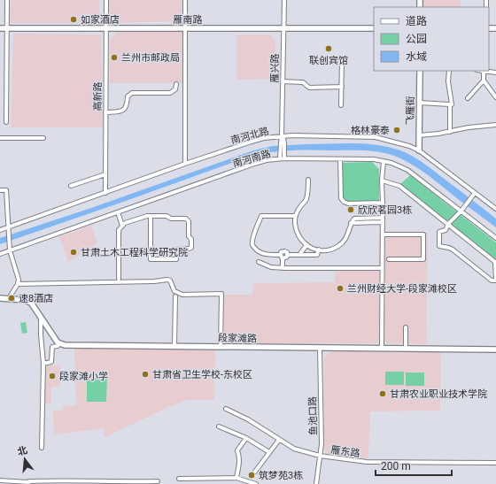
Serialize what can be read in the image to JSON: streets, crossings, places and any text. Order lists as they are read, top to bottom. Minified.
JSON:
{"streets":{"main road":["雁南路","飞雁街","段家滩路"],"street":["雁兴路","高新路","南河北路","南河南路","鱼池口路","雁东路"]},"crossings":[["雁南路","雁兴路"],["雁南路","高新路"],["雁兴路","南河北路"],["雁兴路","南河南路"],["高新路","南河北路"],["飞雁街","南河北路"],["段家滩路","鱼池口路"],["鱼池口路","雁东路"]],"places":["如家酒店","联创宾馆","兰州市邮政局","格林豪泰","欣欣茗园3栋","甘肃土木工程科学研究院","兰州财经大学-段家滩校区","速8酒店","甘肃省卫生学校-东校区","段家滩小学","甘肃农业职业技术学院","筑梦苑3栋"],"legend":["道路","公园","水域"],"scale_bar":"200 m","north":"top"}
